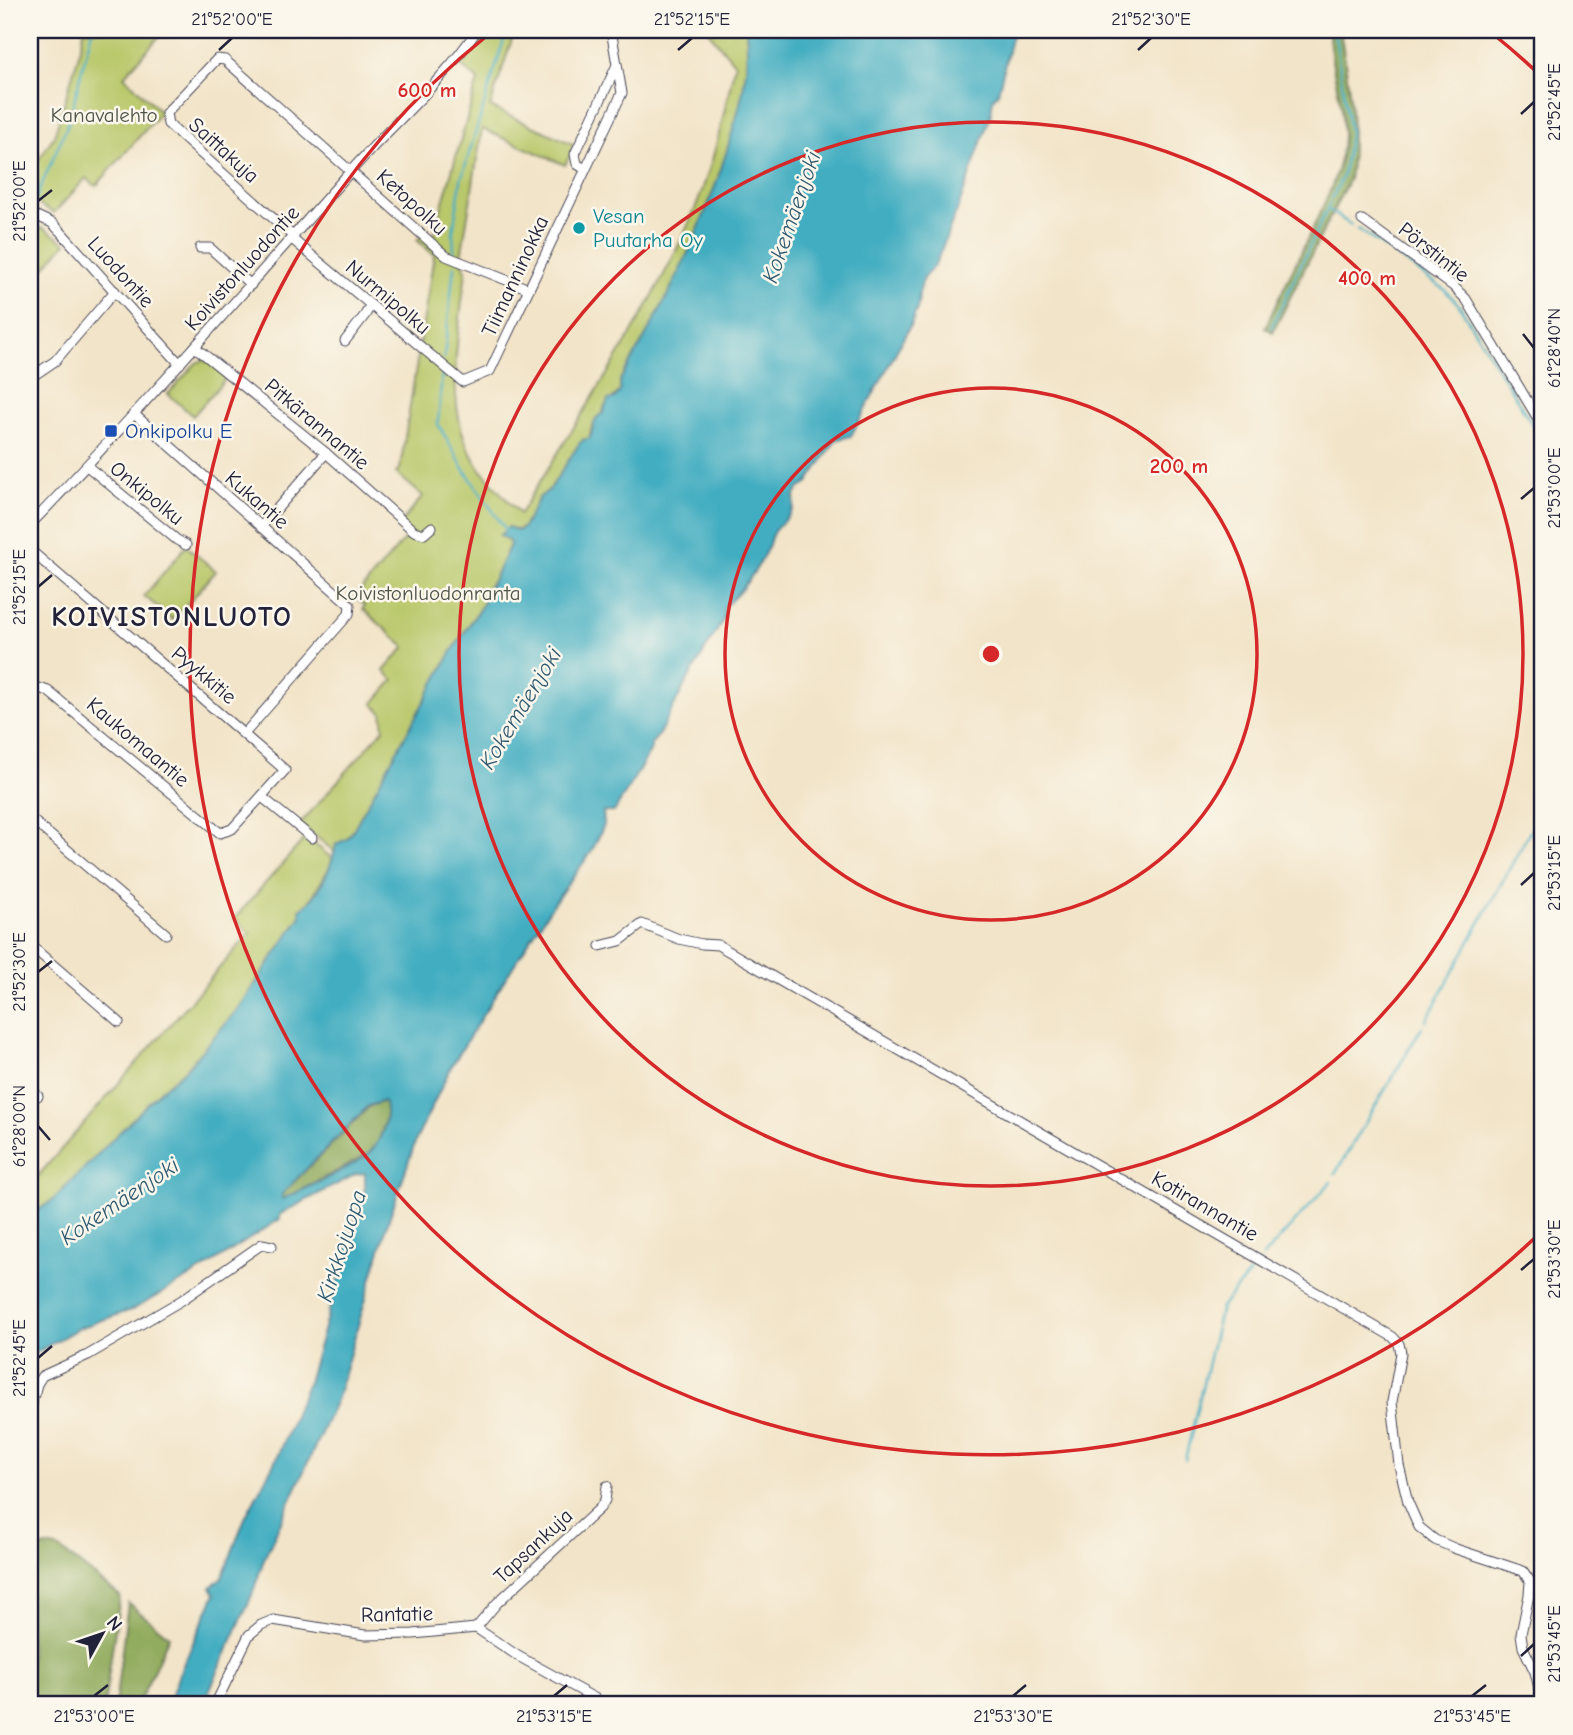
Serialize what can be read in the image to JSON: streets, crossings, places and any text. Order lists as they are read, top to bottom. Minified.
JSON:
{"streets":{"street":["Saittakuja","Ketopolku","Pörstintie","Koivistonluodontie","Luodontie","Tiimanninokka","Nurmipolku","Pitkärannantie","Onkipolku","Kukantie","Pyykkitie","Kaukomaantie","Kotirannantie","Tapsankuja","Rantatie"]},"crossings":[["Saittakuja","Ketopolku"],["Saittakuja","Koivistonluodontie"],["Saittakuja","Nurmipolku"],["Ketopolku","Koivistonluodontie"],["Ketopolku","Tiimanninokka"],["Koivistonluodontie","Luodontie"],["Koivistonluodontie","Nurmipolku"],["Koivistonluodontie","Pitkärannantie"],["Koivistonluodontie","Onkipolku"],["Koivistonluodontie","Kukantie"],["Tiimanninokka","Nurmipolku"],["Kukantie","Pyykkitie"],["Pyykkitie","Kaukomaantie"],["Tapsankuja","Rantatie"]],"districts":["KOIVISTONLUOTO"],"water":["Kokemäenjoki","Kirkkojuopa"],"parks":["Kanavalehto","Koivistonluodonranta"],"places":{"other":["Vesan Puutarha Oy"],"transit":["Onkipolku E"]},"north":"top right","coordinates":["21°52'00\"E","21°52'15\"E","21°52'30\"E","21°52'45\"E","61°28'40\"N","21°53'00\"E","21°53'15\"E","61°28'00\"N","21°53'30\"E","21°53'45\"E"],"rings":["600 m","400 m","200 m"]}
